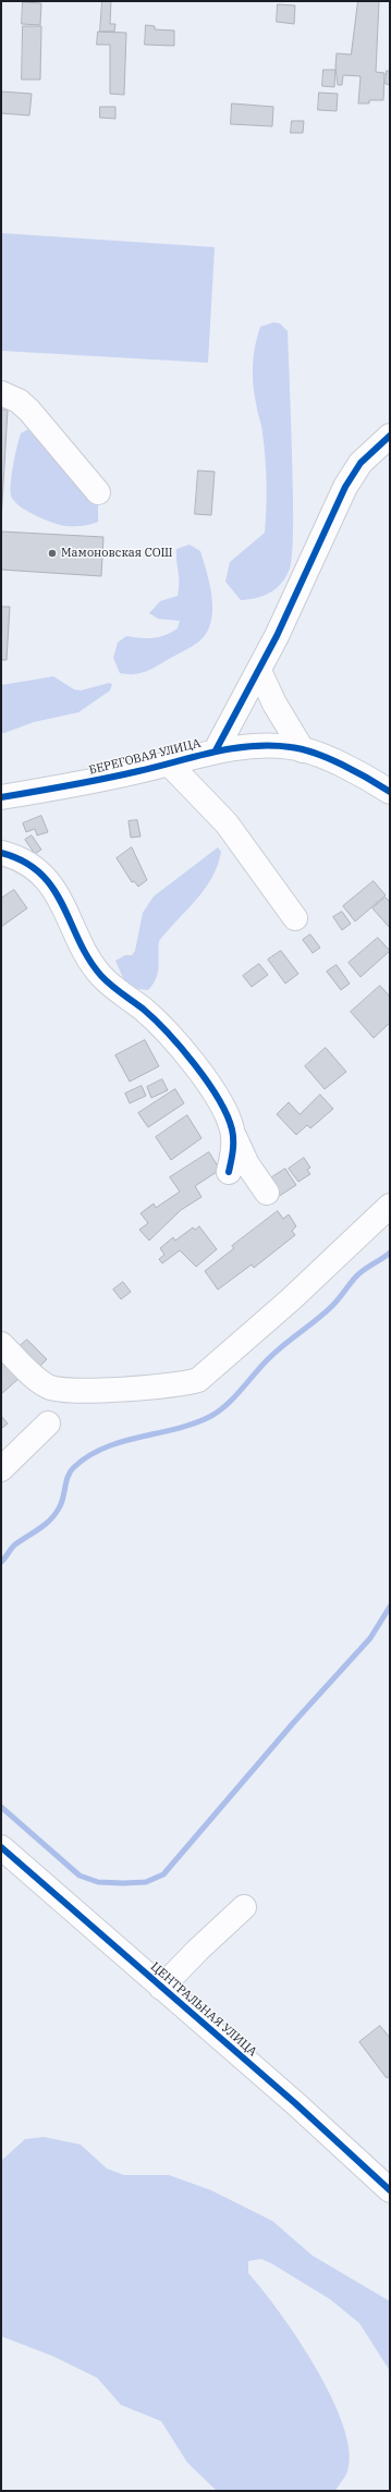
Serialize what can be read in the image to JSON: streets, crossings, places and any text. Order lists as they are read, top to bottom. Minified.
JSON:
{"streets":{"street":["БЕРЕГОВАЯ УЛИЦА","ЦЕНТРАЛЬНАЯ УЛИЦА"]},"places":["Мамоновская СОШ"]}
